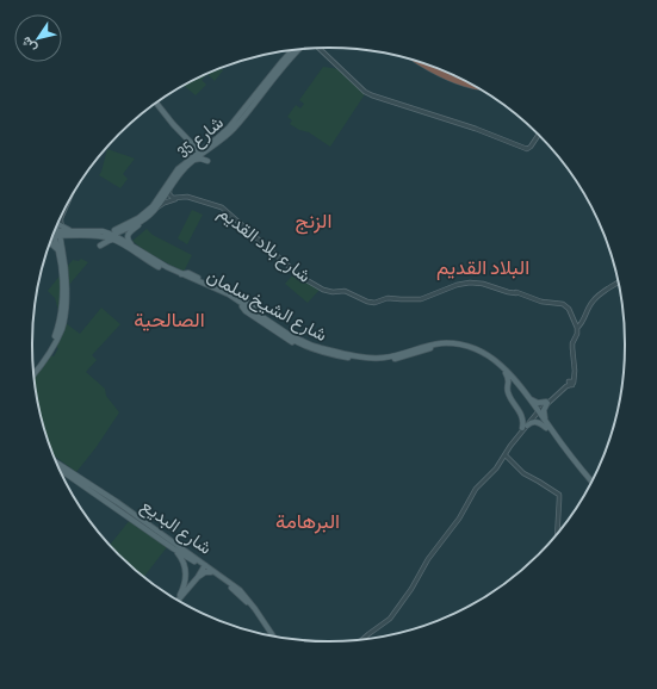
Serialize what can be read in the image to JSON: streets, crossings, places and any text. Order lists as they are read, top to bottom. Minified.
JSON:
{"streets":{"main road":["شارع 35","شارع الشيخ سلمان","شارع البديع"],"street":["شارع بلاد القديم"]},"crossings":[["شارع 35","شارع بلاد القديم"],["شارع 35","شارع الشيخ سلمان"]],"districts":["الزنج","البلاد القديم","الصالحية","البرهامة"],"north":"bottom left"}
